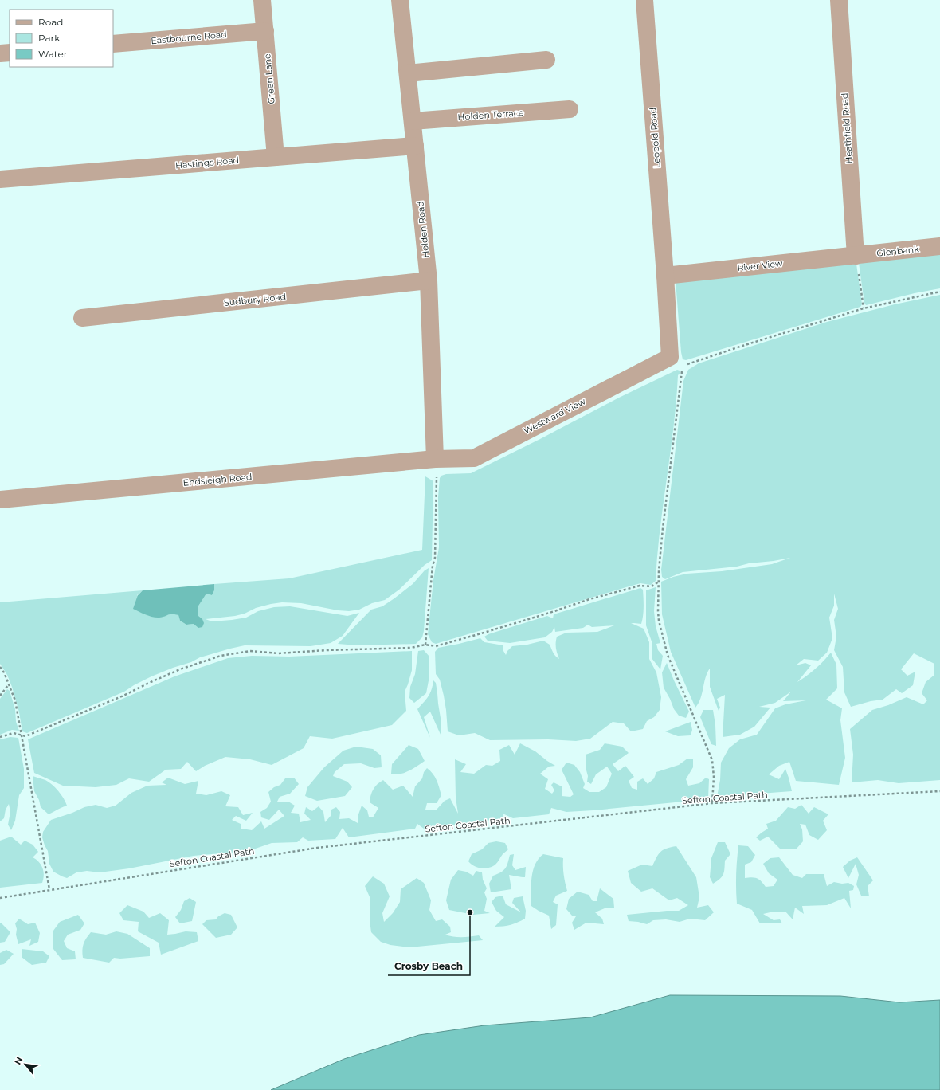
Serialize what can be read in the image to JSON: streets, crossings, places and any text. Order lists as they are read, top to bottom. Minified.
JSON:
{"streets":{"street":["Eastbourne Road","Green Lane","Holden Terrace","Heathfield Road","Leopold Road","Hastings Road","Holden Road","Glenbank","River View","Sudbury Road","Westward View","Endsleigh Road"],"path":["Sefton Coastal Path"]},"crossings":[["Eastbourne Road","Green Lane"],["Green Lane","Hastings Road"],["Holden Terrace","Holden Road"],["Heathfield Road","Glenbank"],["Heathfield Road","River View"],["Leopold Road","River View"],["Leopold Road","Westward View"],["Hastings Road","Holden Road"],["Holden Road","Sudbury Road"],["Holden Road","Westward View"],["Holden Road","Endsleigh Road"],["Glenbank","River View"],["Westward View","Endsleigh Road"]],"places":["Crosby Beach"],"legend":["Road","Park","Water"],"north":"top left"}
